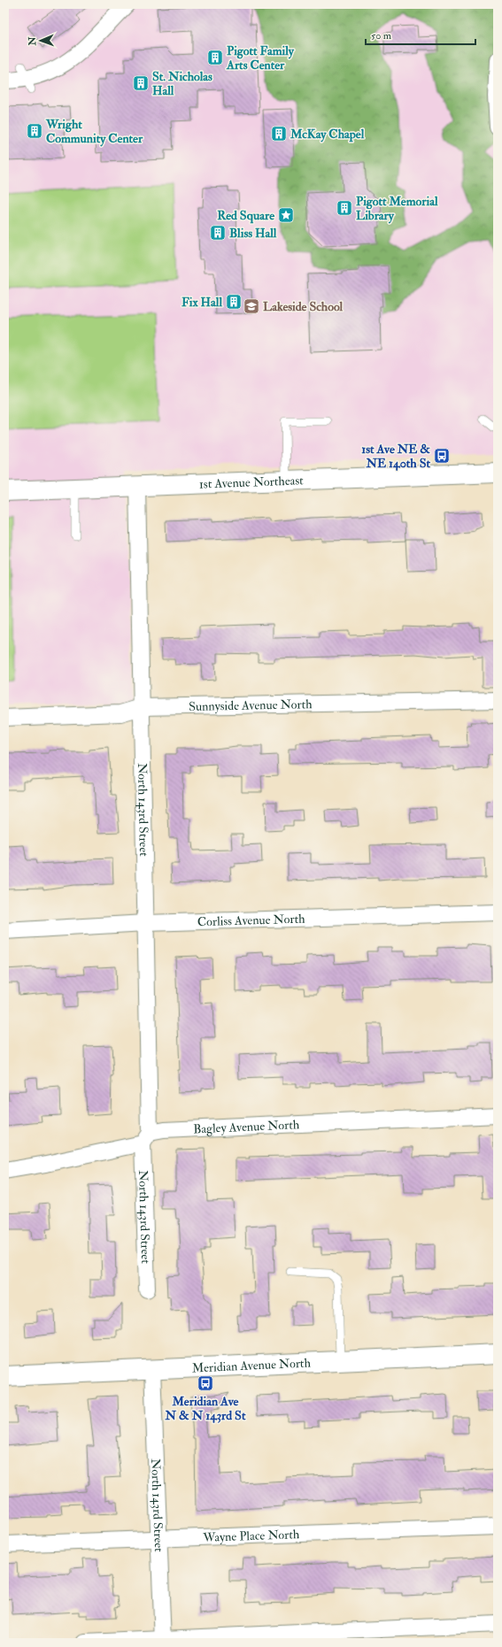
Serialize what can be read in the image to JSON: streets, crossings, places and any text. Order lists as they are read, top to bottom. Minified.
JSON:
{"streets":{"street":["1st Avenue Northeast","Sunnyside Avenue North","North 143rd Street","Corliss Avenue North","Bagley Avenue North","Meridian Avenue North","Wayne Place North"]},"crossings":[["1st Avenue Northeast","North 143rd Street"],["Sunnyside Avenue North","North 143rd Street"],["North 143rd Street","Corliss Avenue North"],["North 143rd Street","Bagley Avenue North"],["North 143rd Street","Meridian Avenue North"],["North 143rd Street","Wayne Place North"]],"places":{"building":["Pigott Family Arts Center","St. Nicholas Hall","Wright Community Center","McKay Chapel","Pigott Memorial Library","Bliss Hall","Fix Hall"],"place":["Red Square"],"school or university":["Lakeside School"],"bus stop":["1st Ave NE & NE 140th St","Meridian Ave N & N 143rd St"]},"scale_bar":"50 m","north":"left"}
